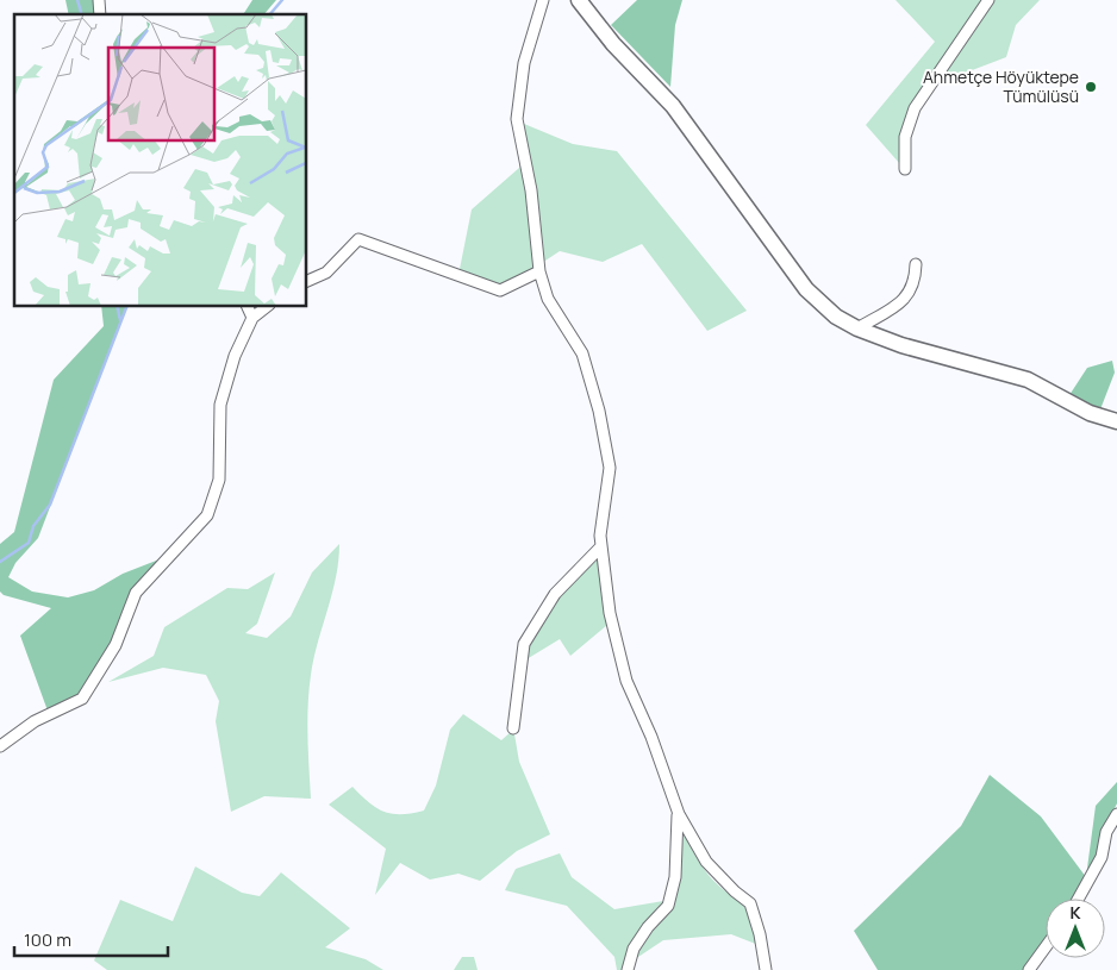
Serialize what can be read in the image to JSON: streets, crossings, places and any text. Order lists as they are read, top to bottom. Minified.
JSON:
{"places":["Ahmetçe Höyüktepe Tümülüsü"],"scale_bar":"100 m","north":"top"}
